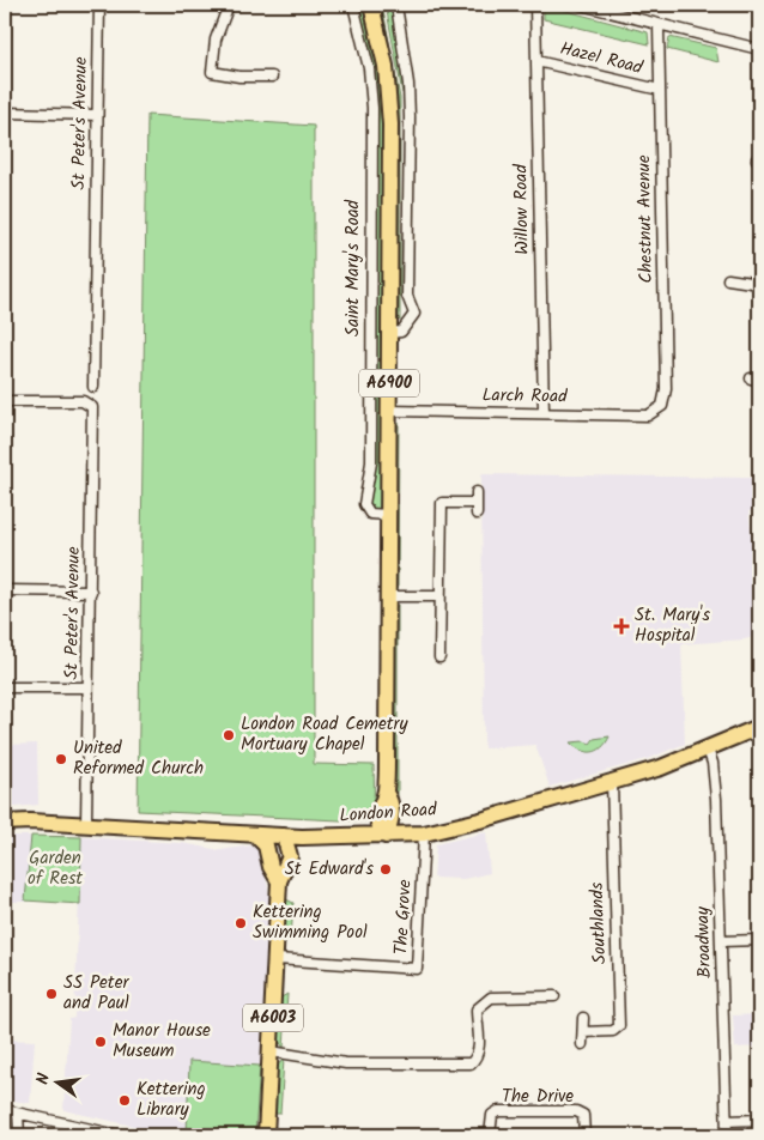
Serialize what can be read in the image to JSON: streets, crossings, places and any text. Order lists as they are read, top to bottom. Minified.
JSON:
{"streets":{"main road":["Saint Mary's Road","A6900","London Road","A6003"],"street":["Hazel Road","St Peter's Avenue","Willow Road","Chestnut Avenue","Larch Road","The Grove","Southlands","Broadway","The Drive"]},"crossings":[["Hazel Road","Willow Road"],["Hazel Road","Chestnut Avenue"],["St Peter's Avenue","London Road"],["Willow Road","Larch Road"],["Chestnut Avenue","Larch Road"],["Saint Mary's Road","Larch Road"],["Saint Mary's Road","London Road"],["London Road","The Grove"],["London Road","Southlands"],["London Road","Broadway"],["London Road","A6003"],["The Grove","A6003"]],"parks":["Garden of Rest"],"places":{"health":["St. Mary's Hospital"],"other":["London Road Cemetry Mortuary Chapel","United Reformed Church","St Edward's","Kettering Swimming Pool","SS Peter and Paul","Manor House Museum","Kettering Library"]},"north":"left"}
